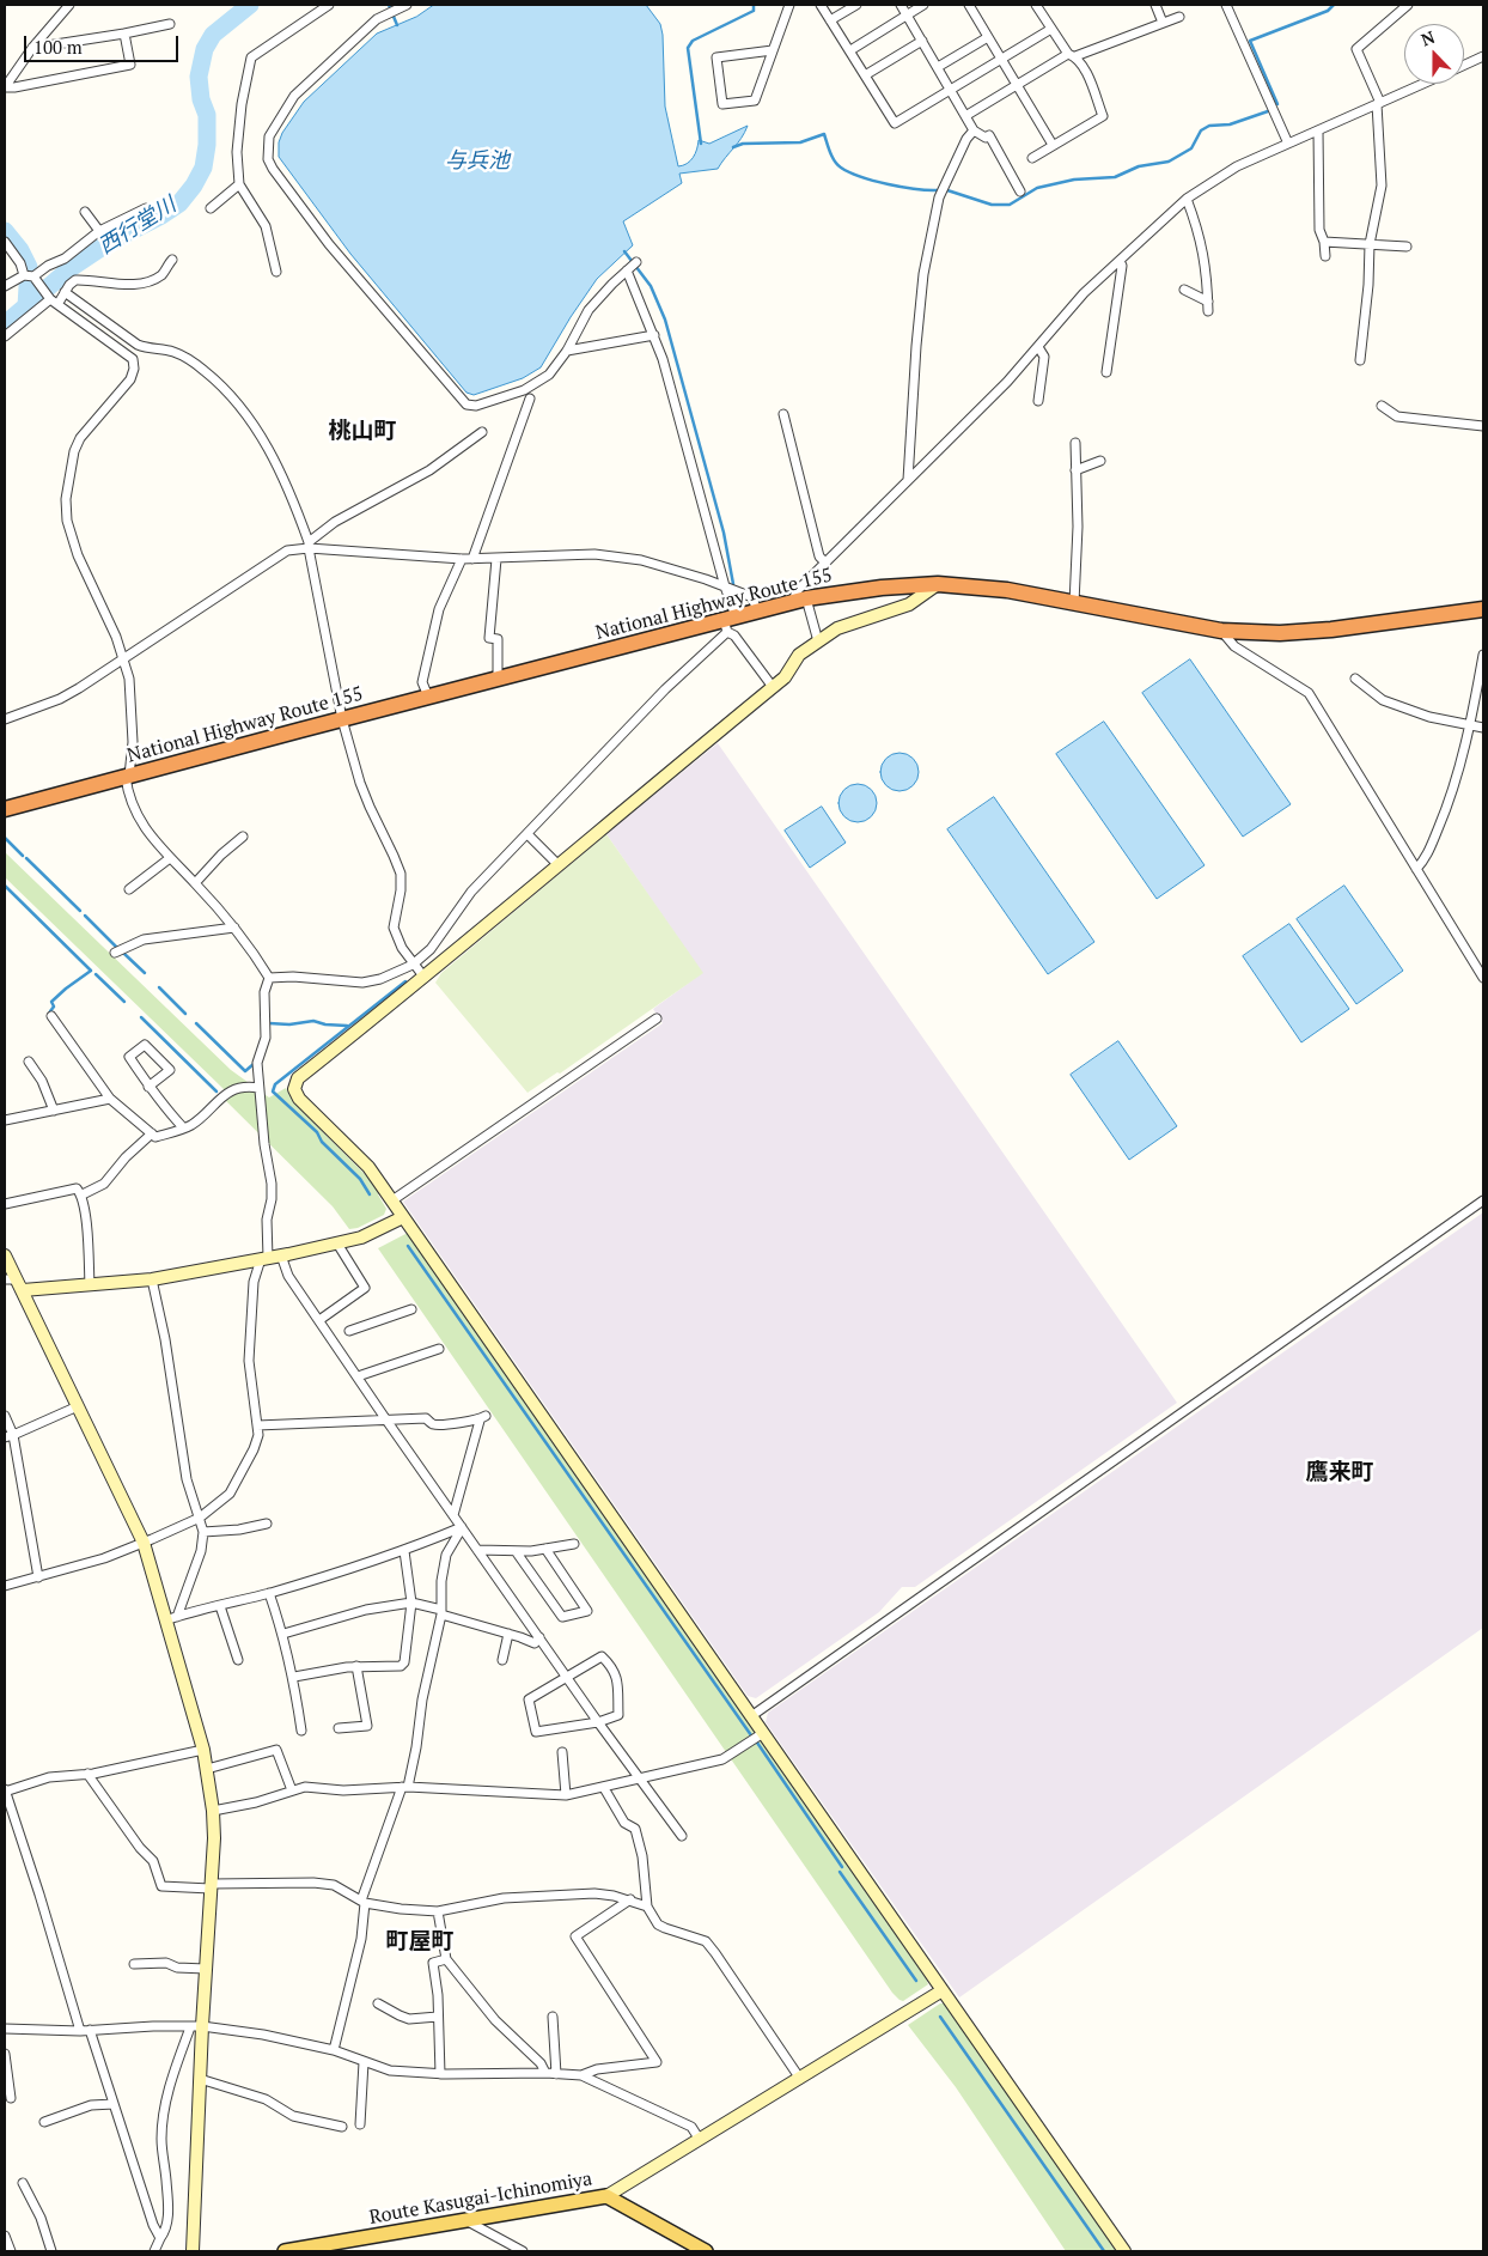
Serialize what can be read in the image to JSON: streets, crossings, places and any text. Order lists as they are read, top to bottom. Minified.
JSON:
{"streets":{"highway":["National Highway Route 155"],"main road":["Route Kasugai-Ichinomiya"]},"districts":["桃山町","鷹来町","町屋町"],"water":["与兵池","西行堂川"],"scale_bar":"100 m","north":"top"}
